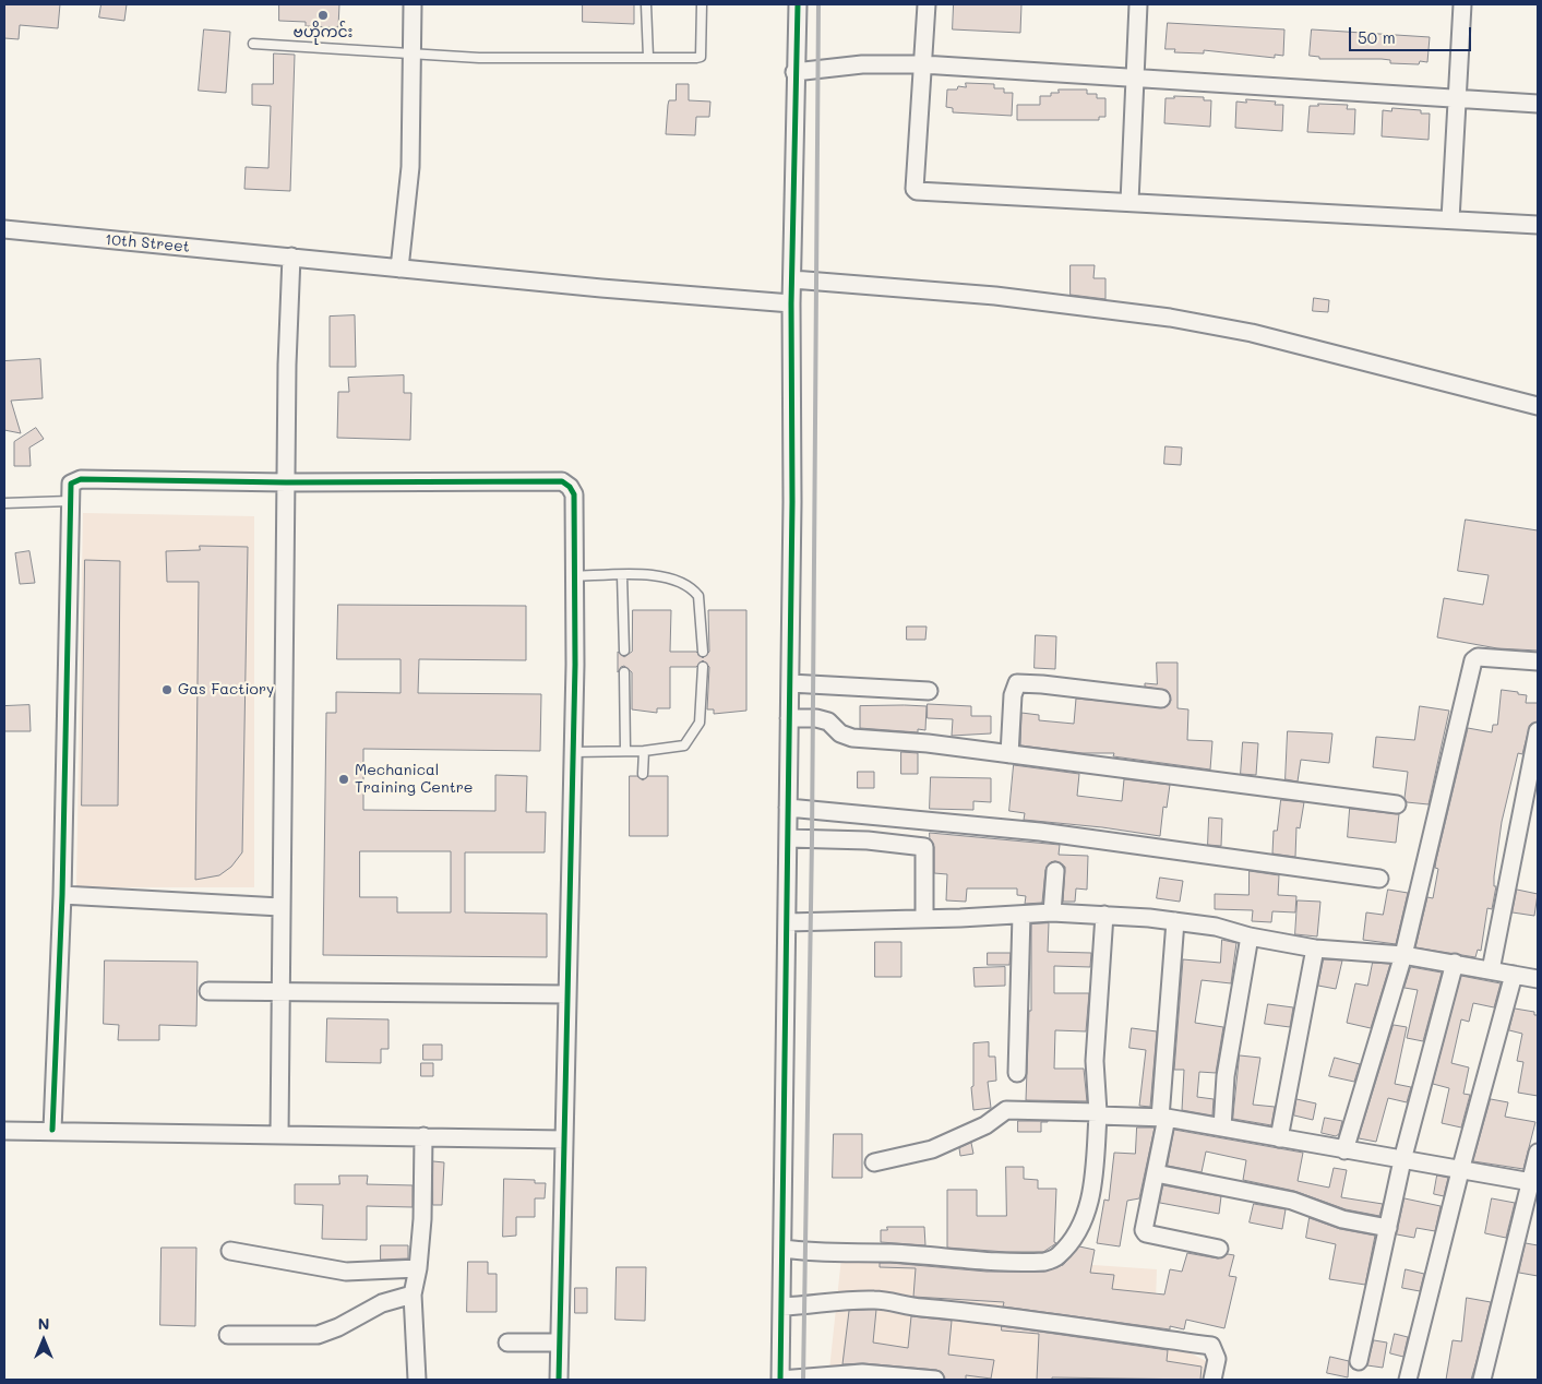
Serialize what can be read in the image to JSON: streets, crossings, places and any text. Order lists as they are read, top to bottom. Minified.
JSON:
{"streets":{"street":["10th Street"]},"places":["ဗဟိုကင်း","Gas Factiory","Mechanical Training Centre"],"scale_bar":"50 m","north":"top"}
